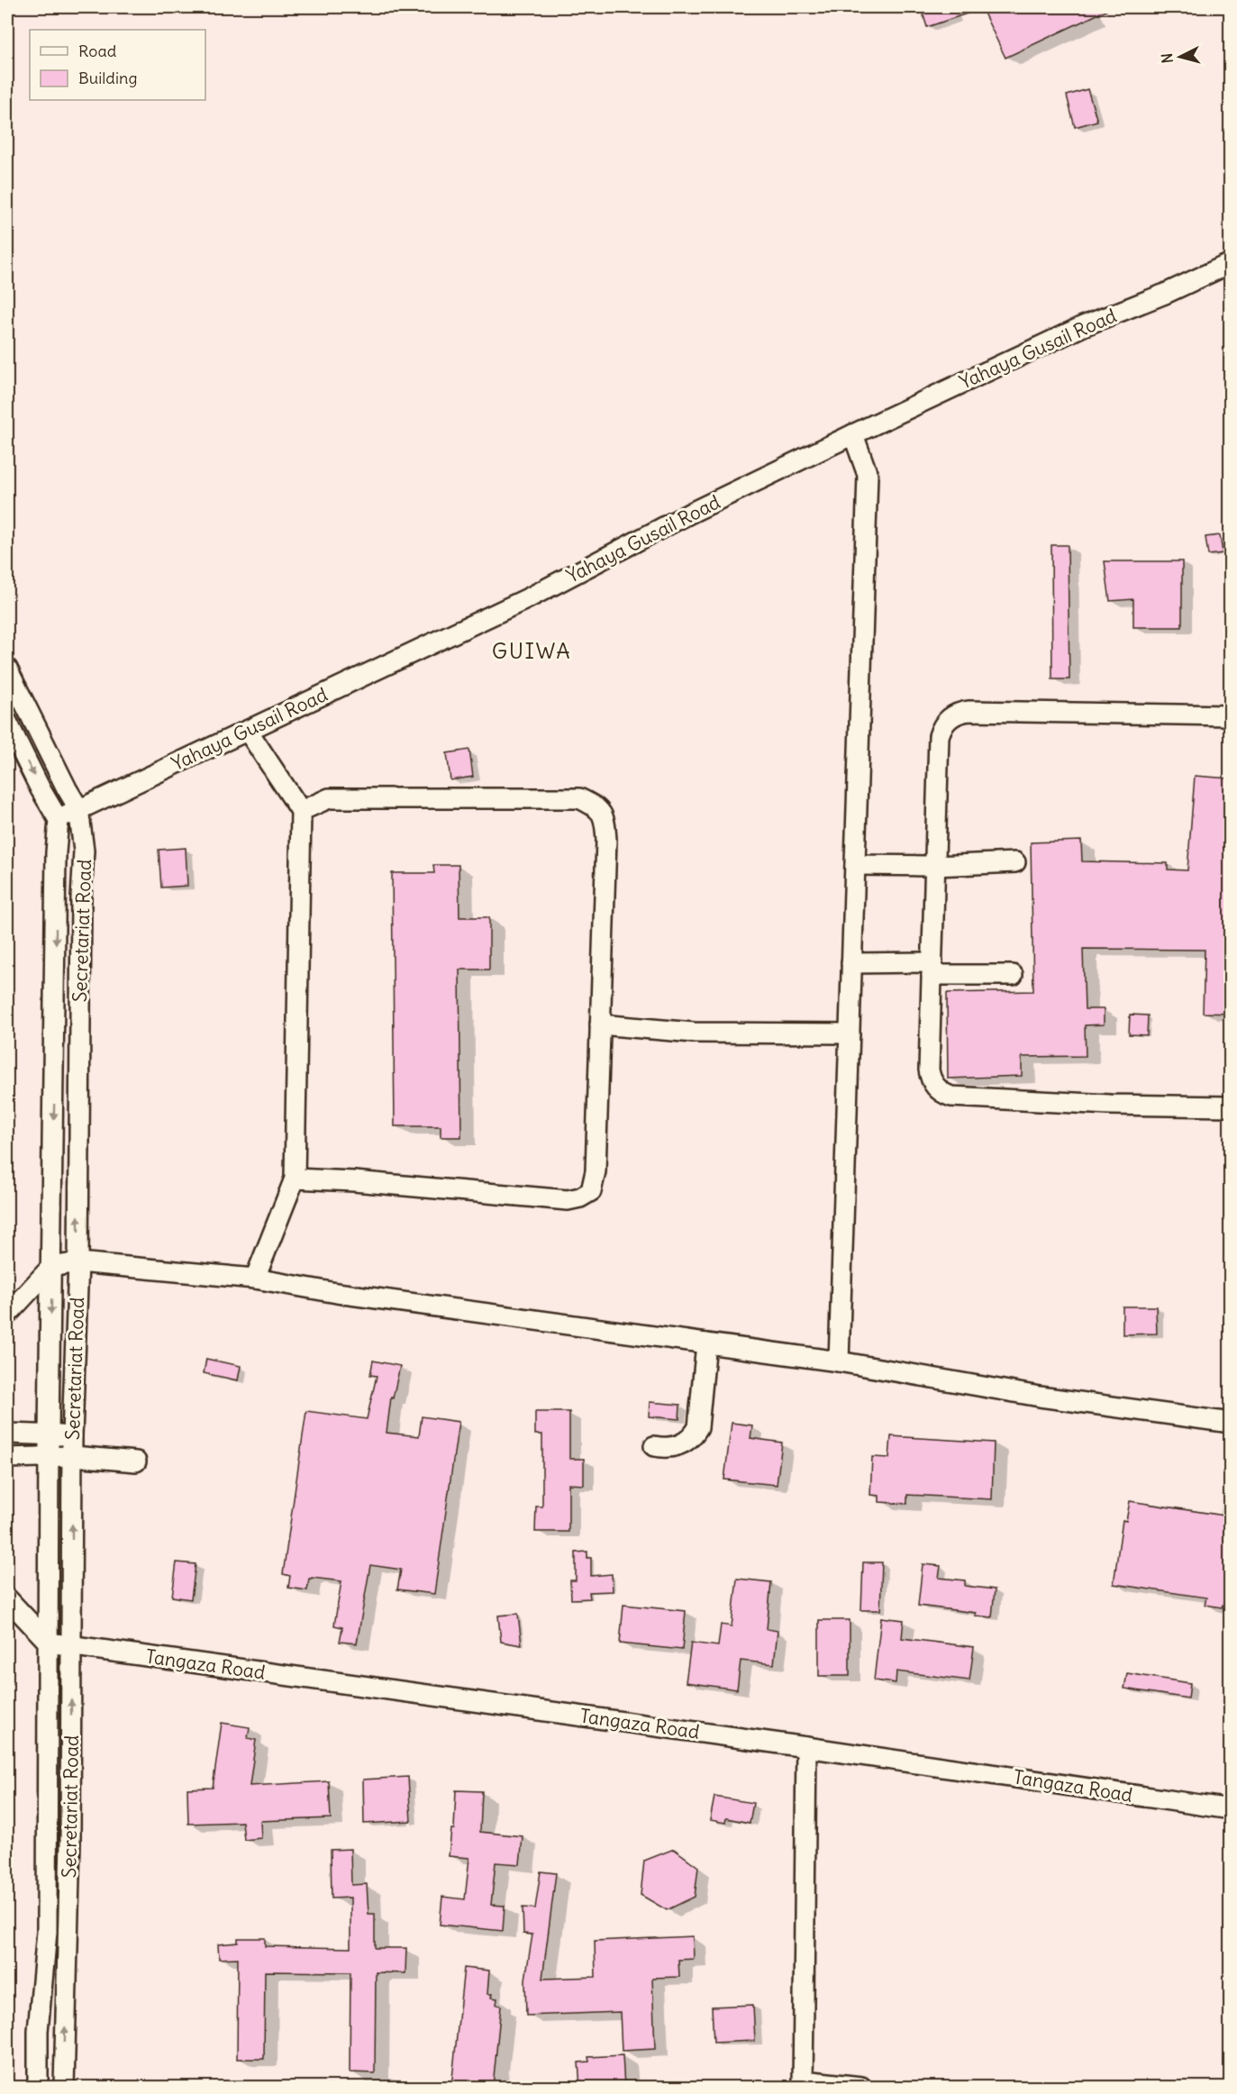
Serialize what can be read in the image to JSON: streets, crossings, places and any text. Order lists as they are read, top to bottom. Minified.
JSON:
{"streets":{"street":["Yahaya Gusail Road","Secretariat Road","Tangaza Road"]},"crossings":[["Yahaya Gusail Road","Secretariat Road"],["Secretariat Road","Tangaza Road"]],"districts":["GUIWA"],"legend":["Road","Building"],"north":"left"}
